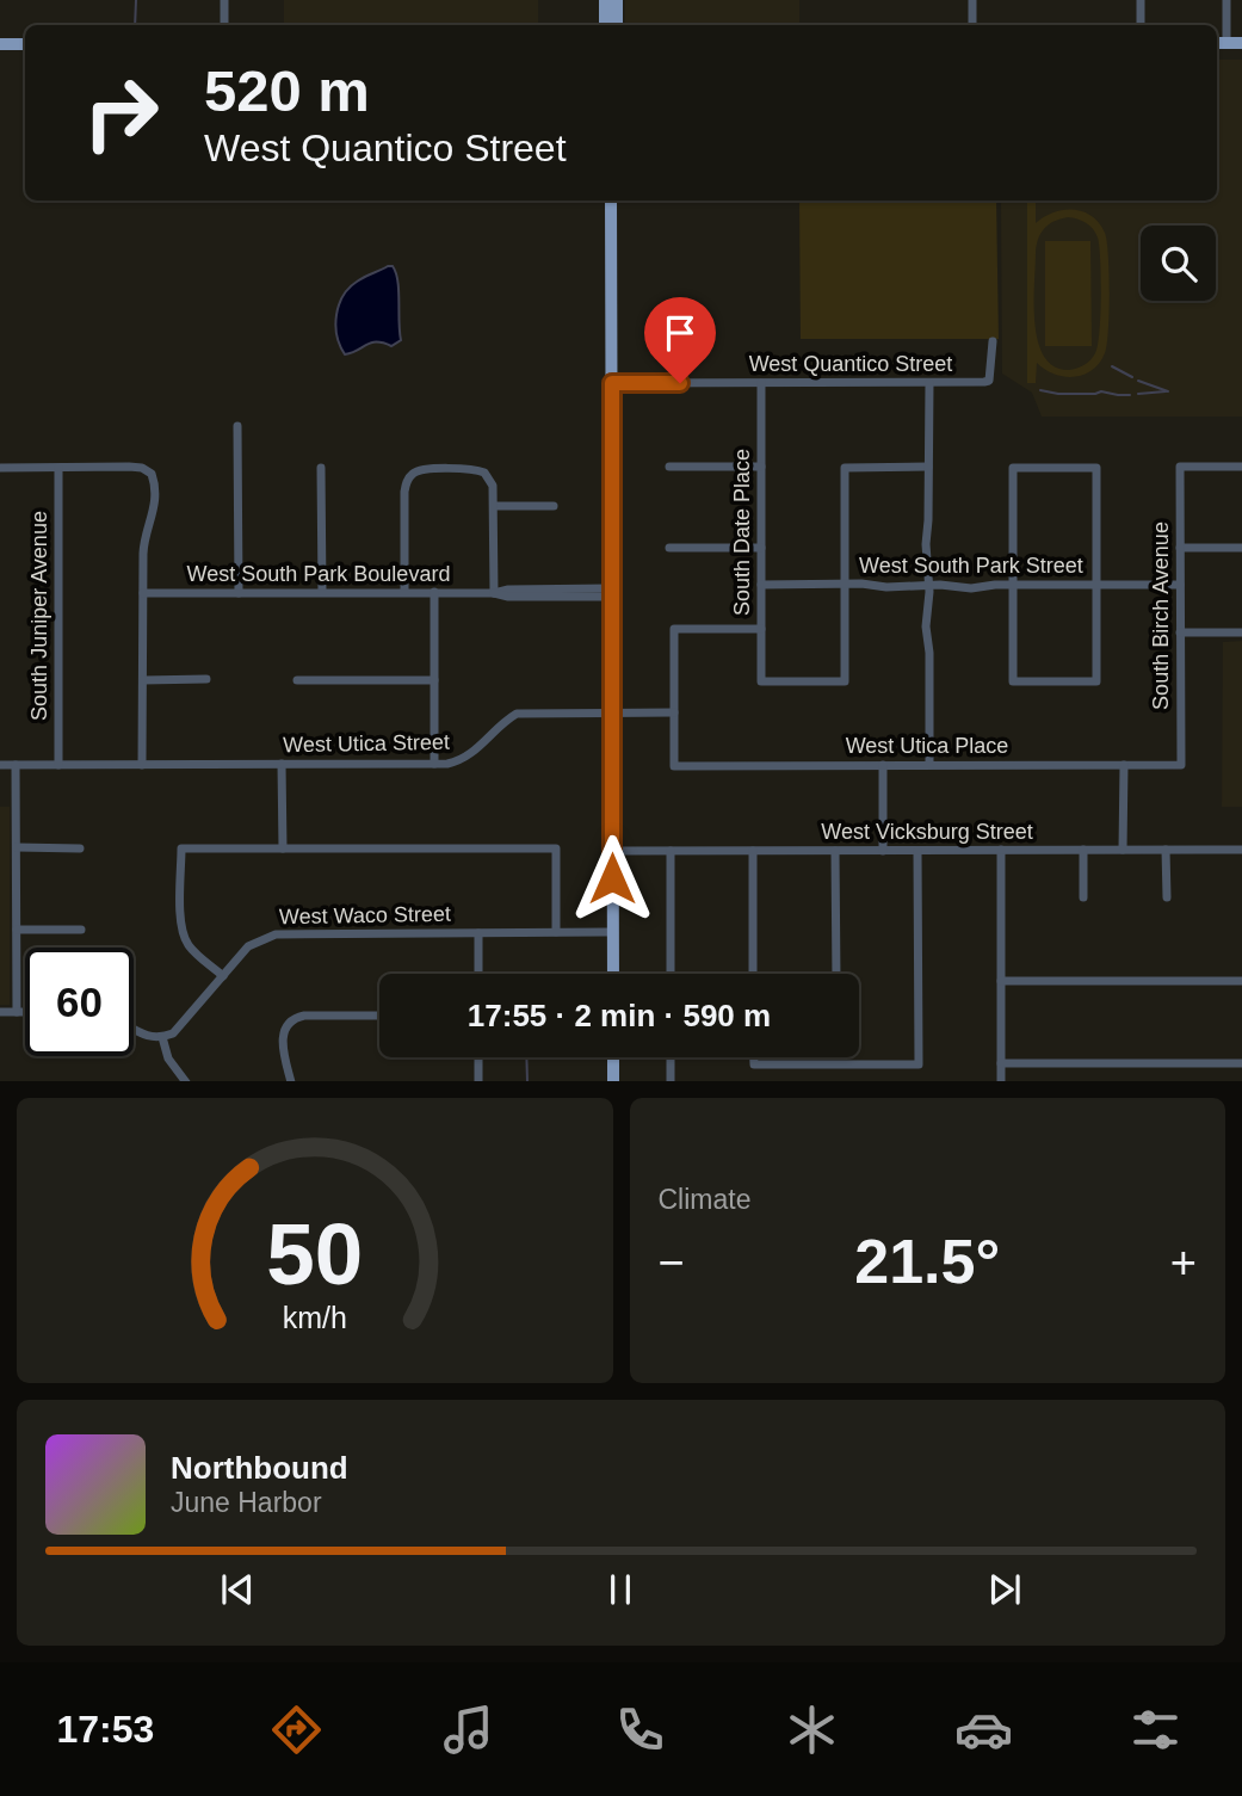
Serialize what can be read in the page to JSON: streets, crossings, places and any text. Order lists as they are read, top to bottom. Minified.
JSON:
{"streets":{"street":["West Quantico Street","South Date Place","West South Park Street","West South Park Boulevard","South Juniper Avenue","South Birch Avenue","West Utica Street","West Utica Place","West Vicksburg Street","West Waco Street"]},"crossings":[["West Quantico Street","South Date Place"],["South Date Place","West South Park Street"],["West South Park Street","South Birch Avenue"],["South Juniper Avenue","West Utica Street"],["South Birch Avenue","West Utica Place"],["West Utica Street","West Utica Place"]],"page":{"turn":["520 m","West Quantico Street"],"limit":"60","trip":"17:55 · 2 min · 590 m","tile":"Climate","heat":["−","21.5°","+"],"song":["Northbound","June Harbor"],"tabs":"17:53","gauge":["50","km/h"]}}
